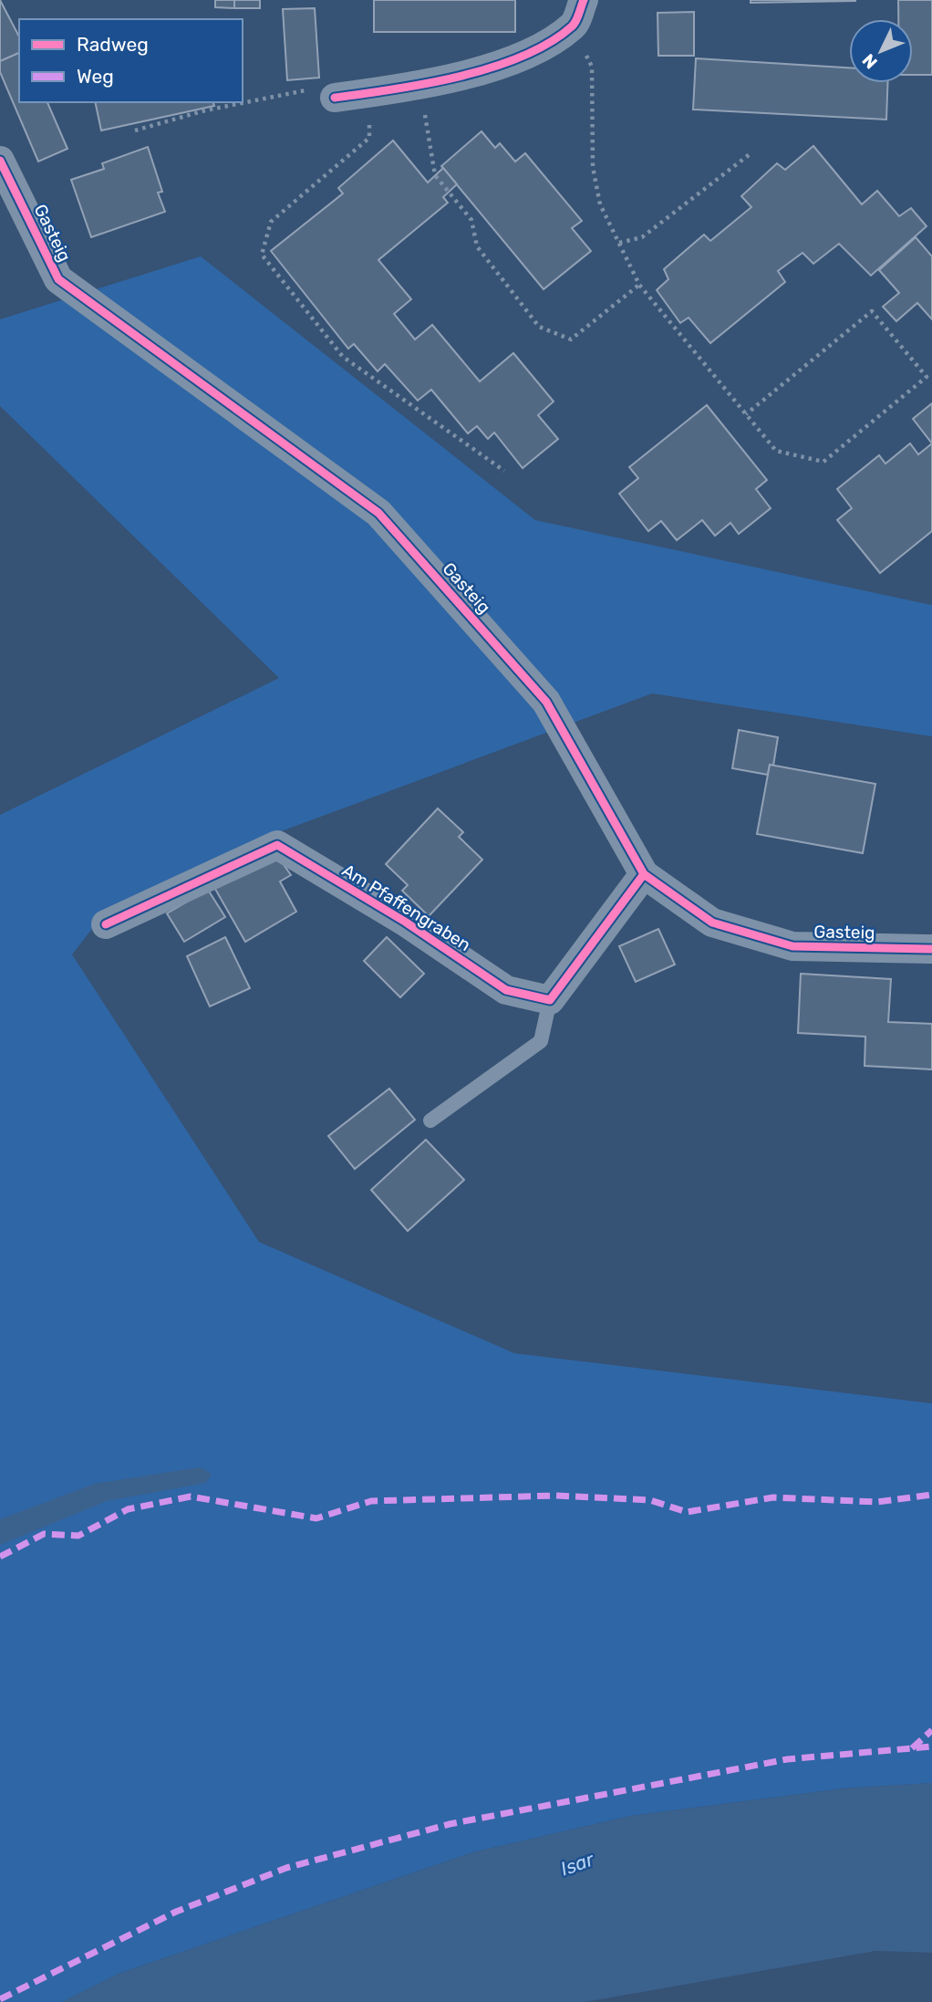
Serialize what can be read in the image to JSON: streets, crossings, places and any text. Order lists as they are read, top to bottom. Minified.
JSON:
{"streets":{"street":["Gasteig","Am Pfaffengraben"]},"water":["Isar"],"legend":["Radweg","Weg"],"north":"bottom left"}
